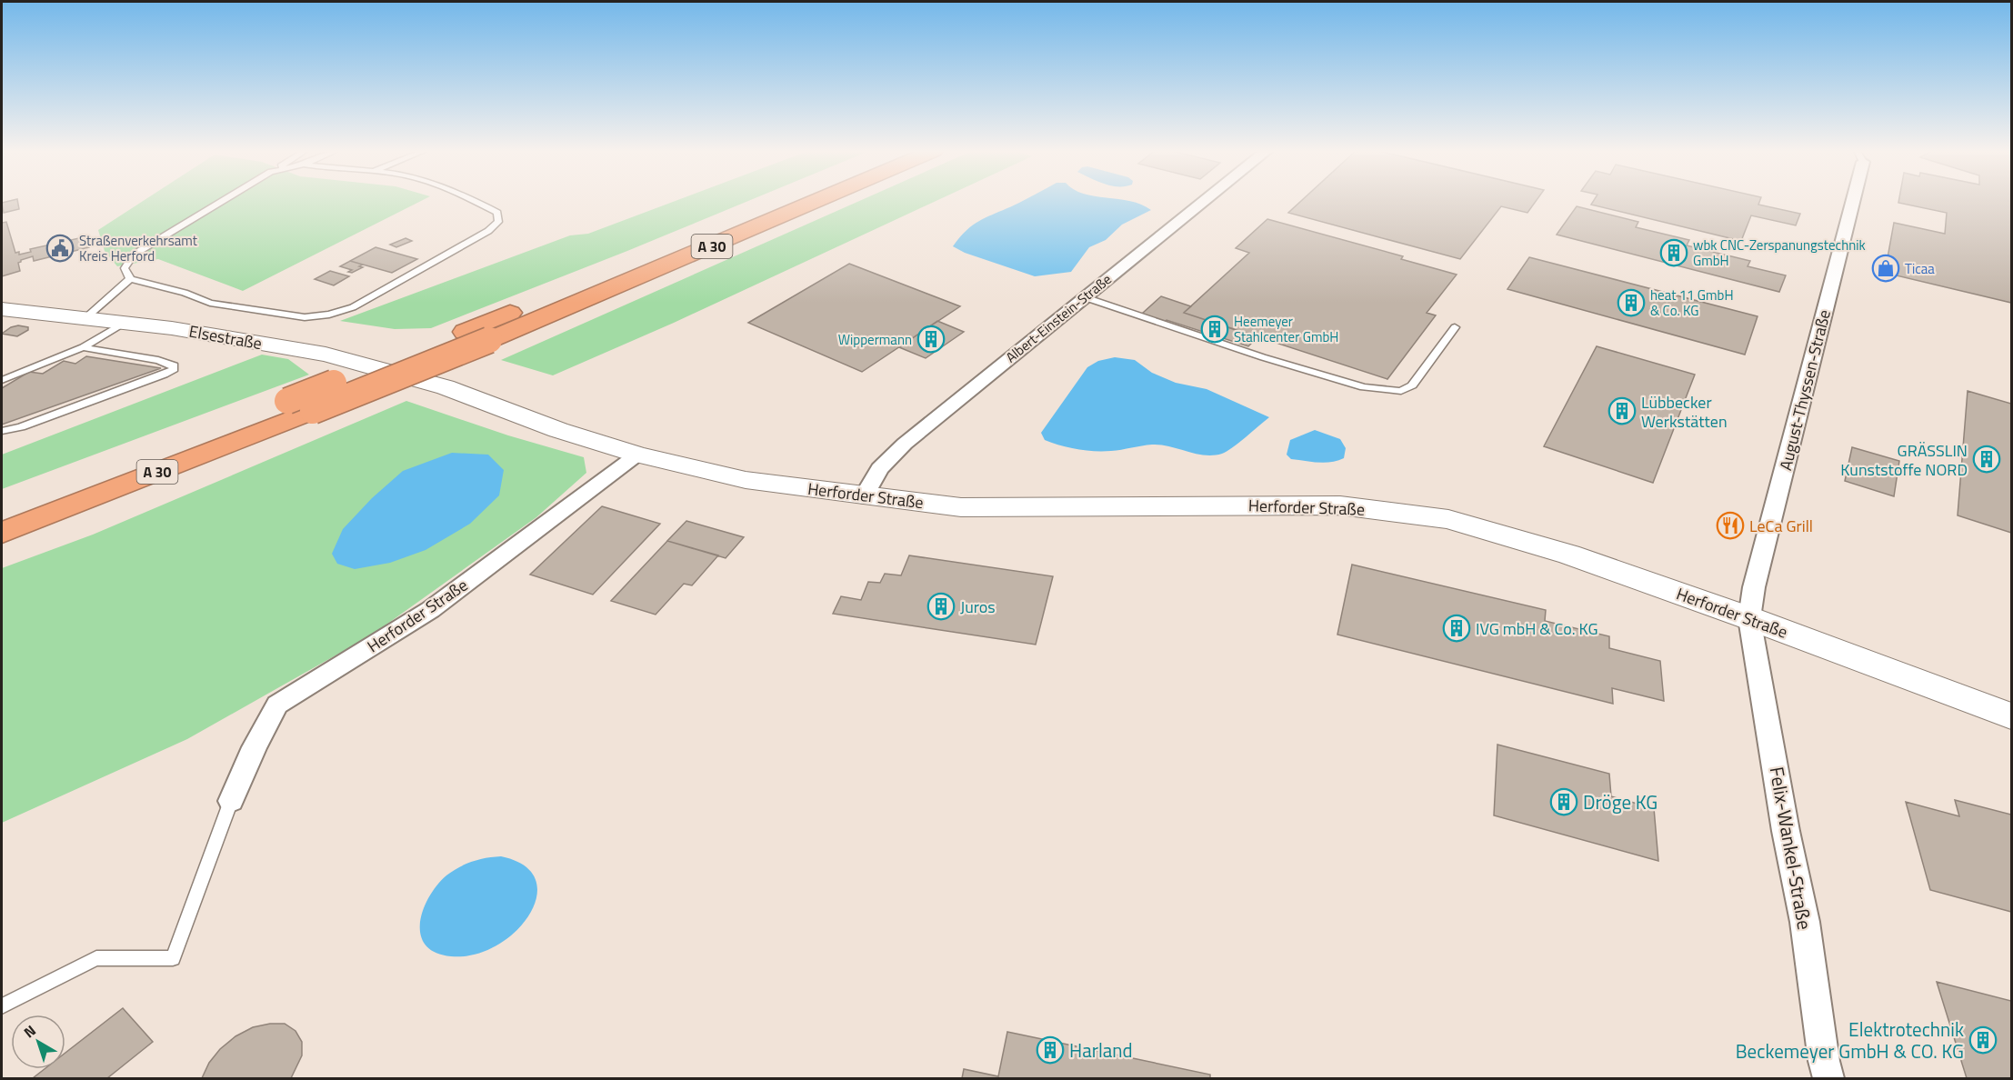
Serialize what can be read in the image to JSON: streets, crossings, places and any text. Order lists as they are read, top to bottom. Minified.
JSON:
{"streets":{"highway":["A 30"],"street":["Albert-Einstein-Straße","Elsestraße","August-Thyssen-Straße","Herforder Straße","Felix-Wankel-Straße"]},"crossings":[["Albert-Einstein-Straße","Herforder Straße"],["Elsestraße","Herforder Straße"],["August-Thyssen-Straße","Herforder Straße"],["August-Thyssen-Straße","Felix-Wankel-Straße"],["Herforder Straße","Felix-Wankel-Straße"]],"places":{"public building":["Straßenverkehrsamt Kreis Herford"],"building":["wbk CNC-Zerspanungstechnik GmbH","heat 11 GmbH & Co. KG","Heemeyer Stahlcenter GmbH","Wippermann","Lübbecker Werkstätten","GRÄSSLIN Kunststoffe NORD","Juros","IVG mbH & Co. KG","Dröge KG","Elektrotechnik Beckemeyer GmbH & CO. KG","Harland"],"shop":["Ticaa"],"restaurant":["LeCa Grill"]},"north":"top left"}
